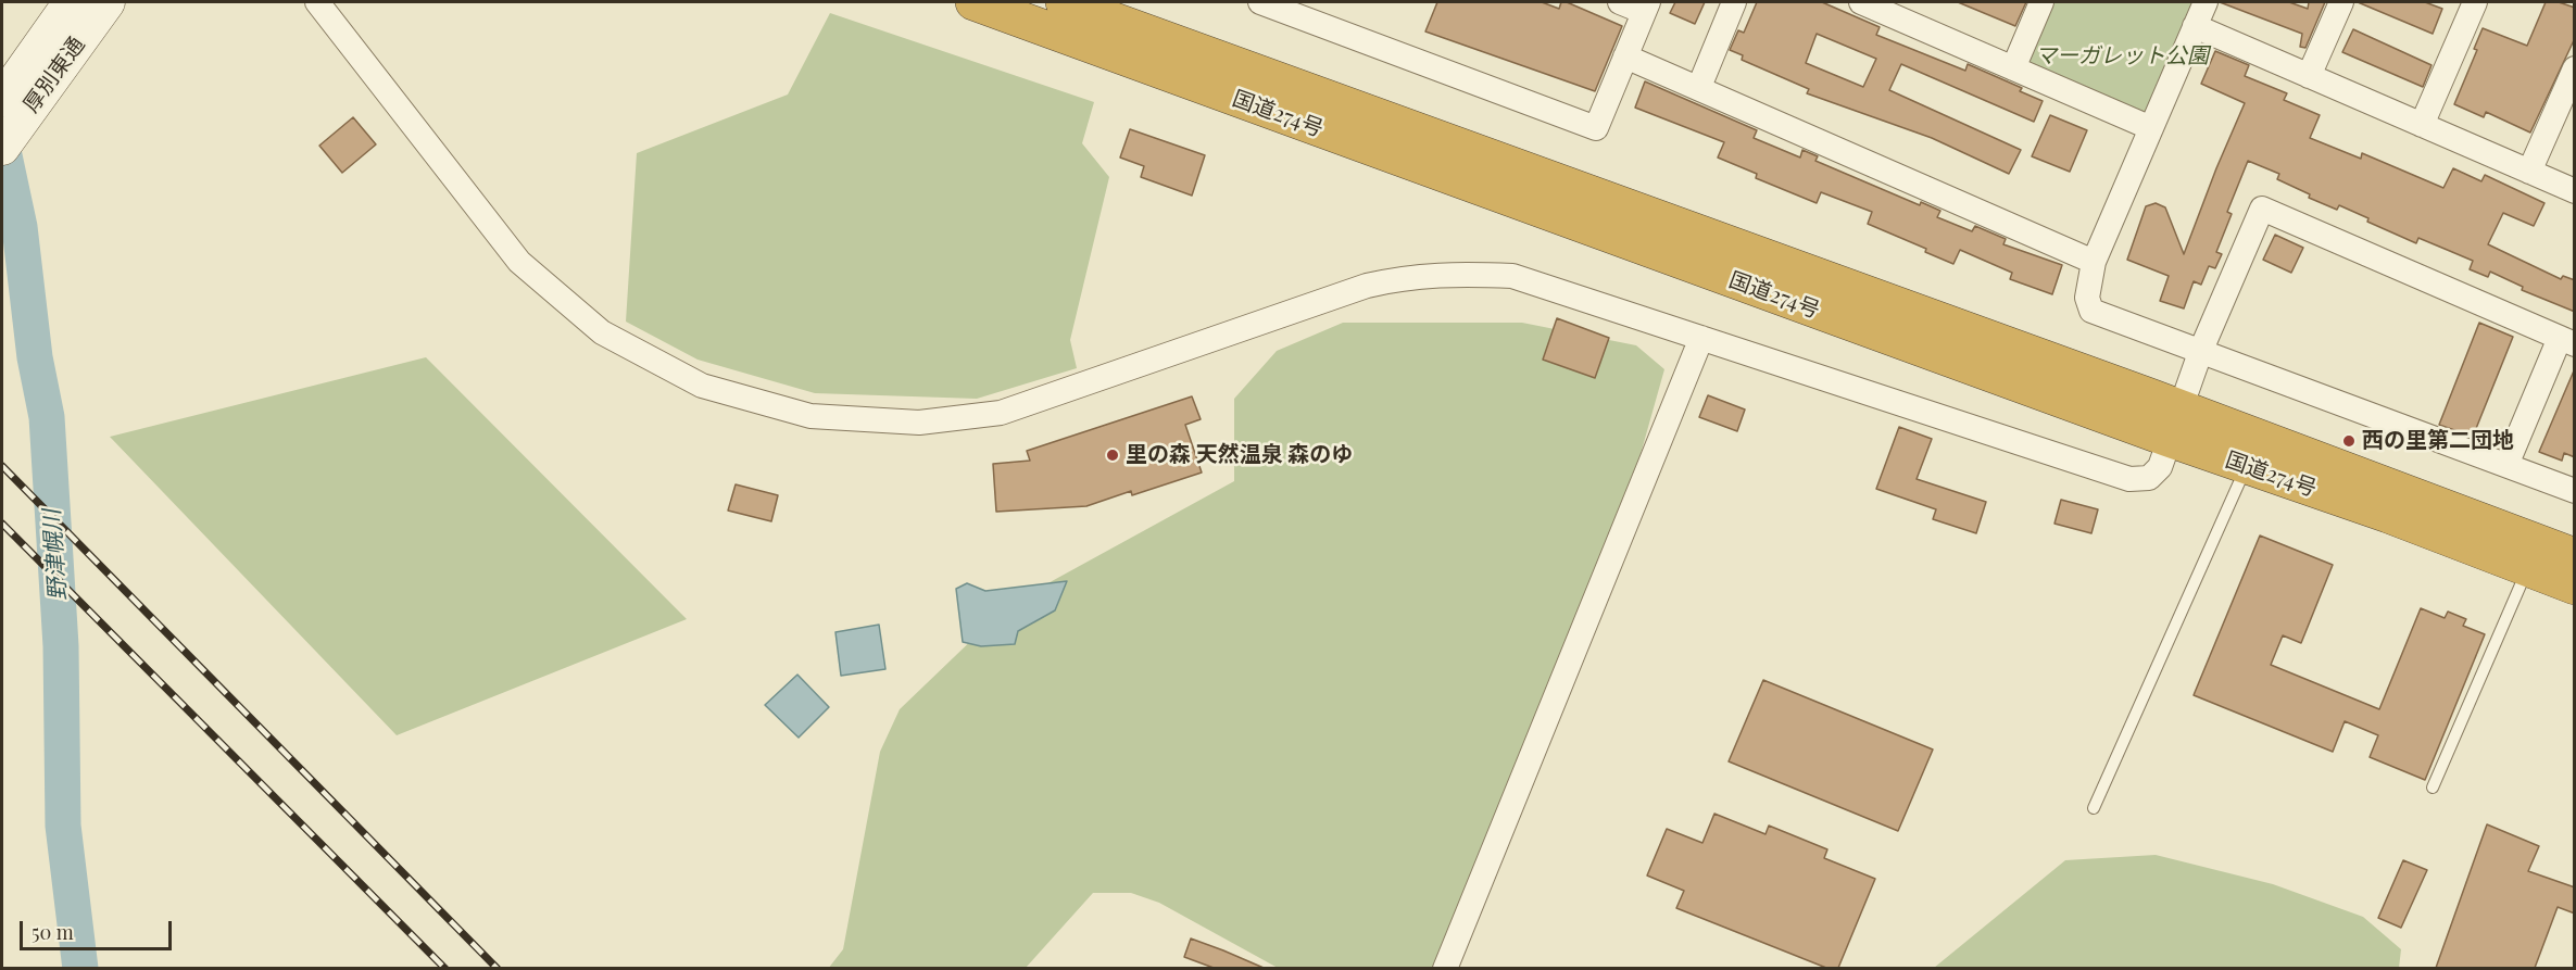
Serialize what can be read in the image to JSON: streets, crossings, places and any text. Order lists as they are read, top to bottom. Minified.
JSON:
{"streets":{"highway":["国道274号"],"street":["厚別東通"]},"water":["野津幌川"],"parks":["マーガレット公園"],"places":["西の里第二団地","里の森 天然温泉 森のゆ"],"scale_bar":"50 m"}
